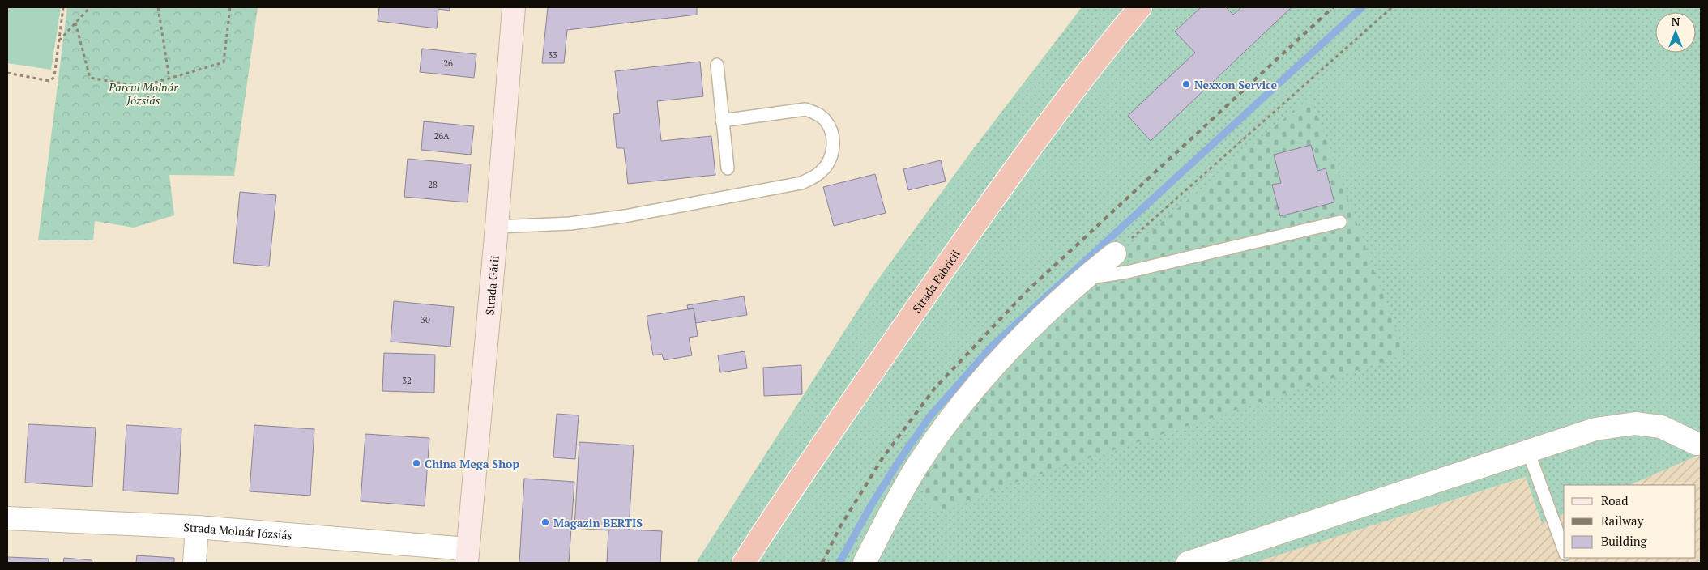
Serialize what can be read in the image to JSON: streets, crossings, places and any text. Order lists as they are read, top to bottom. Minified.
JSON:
{"streets":{"highway":["Strada Fabricii"],"main road":["Strada Gării"],"street":["Strada Molnár Józsiás"]},"crossings":[["Strada Gării","Strada Molnár Józsiás"]],"parks":["Parcul Molnár Józsiás"],"places":["Nexxon Service","China Mega Shop","Magazin BERTIS"],"house_numbers":["33","26","26A","28","30","32"],"legend":["Road","Railway","Building"],"north":"top"}
